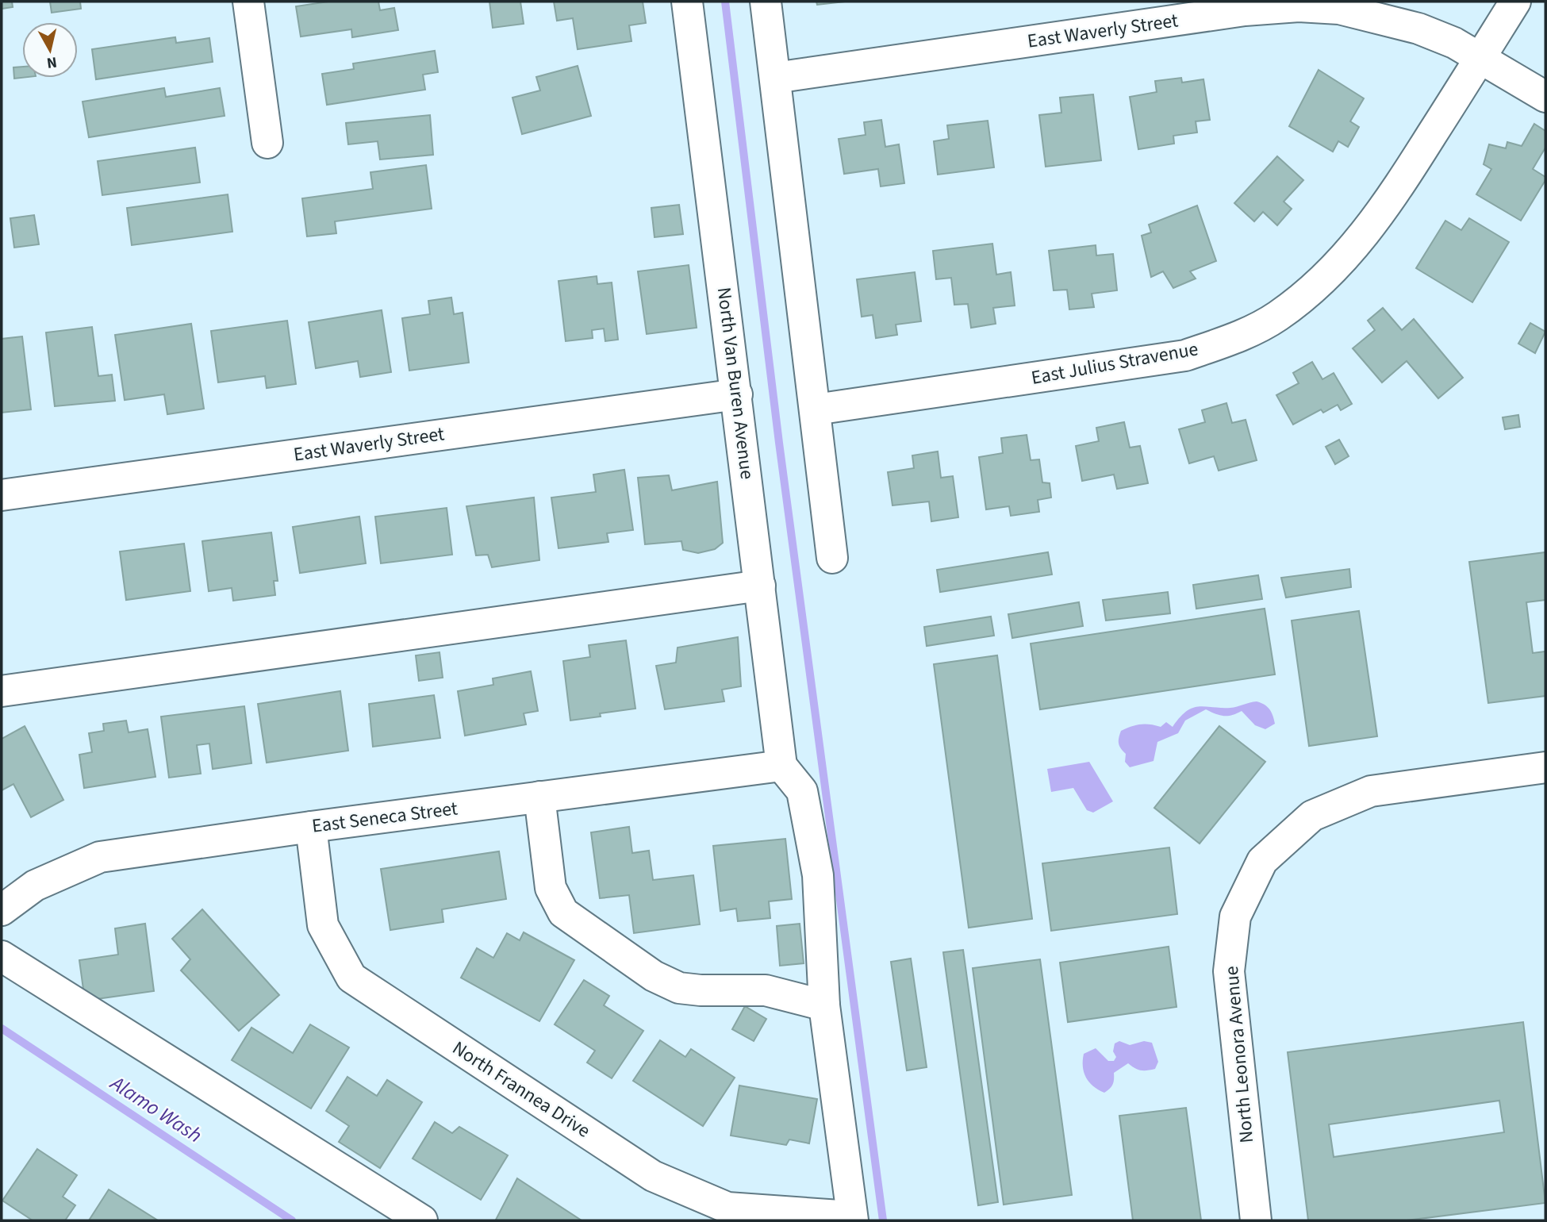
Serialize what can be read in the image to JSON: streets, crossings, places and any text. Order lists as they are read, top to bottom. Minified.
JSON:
{"streets":{"street":["East Waverly Street","East Julius Stravenue","North Van Buren Avenue","East Seneca Street","North Leonora Avenue","North Frannea Drive"]},"crossings":[["East Waverly Street","East Julius Stravenue"],["East Waverly Street","North Van Buren Avenue"],["North Van Buren Avenue","East Seneca Street"],["East Seneca Street","North Frannea Drive"]],"water":["Alamo Wash"],"north":"bottom"}
